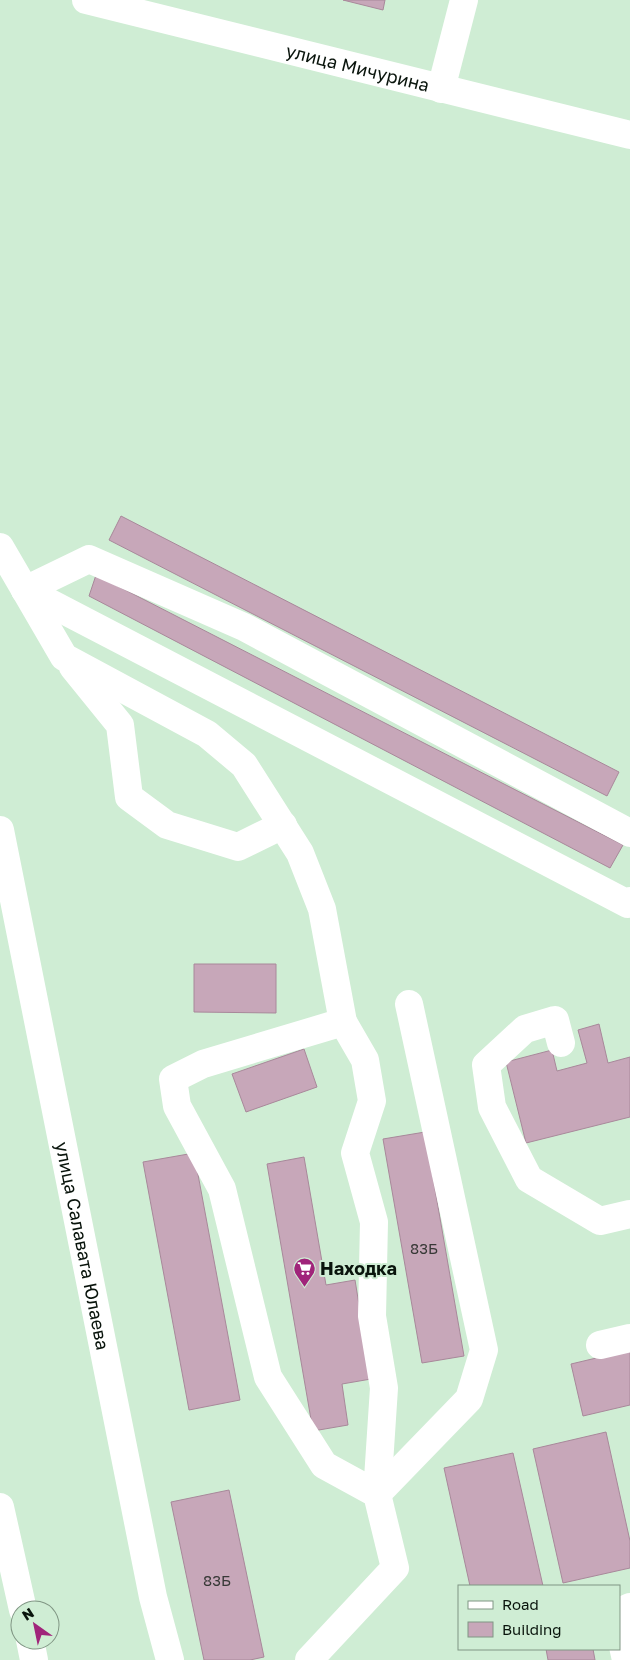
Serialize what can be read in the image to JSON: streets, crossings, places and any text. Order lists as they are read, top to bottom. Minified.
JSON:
{"streets":{"street":["улица Мичурина","улица Салавата Юлаева"]},"places":{"supermarket":["Находка"]},"house_numbers":["83Б","83Б"],"legend":["Road","Building"],"north":"top left"}
